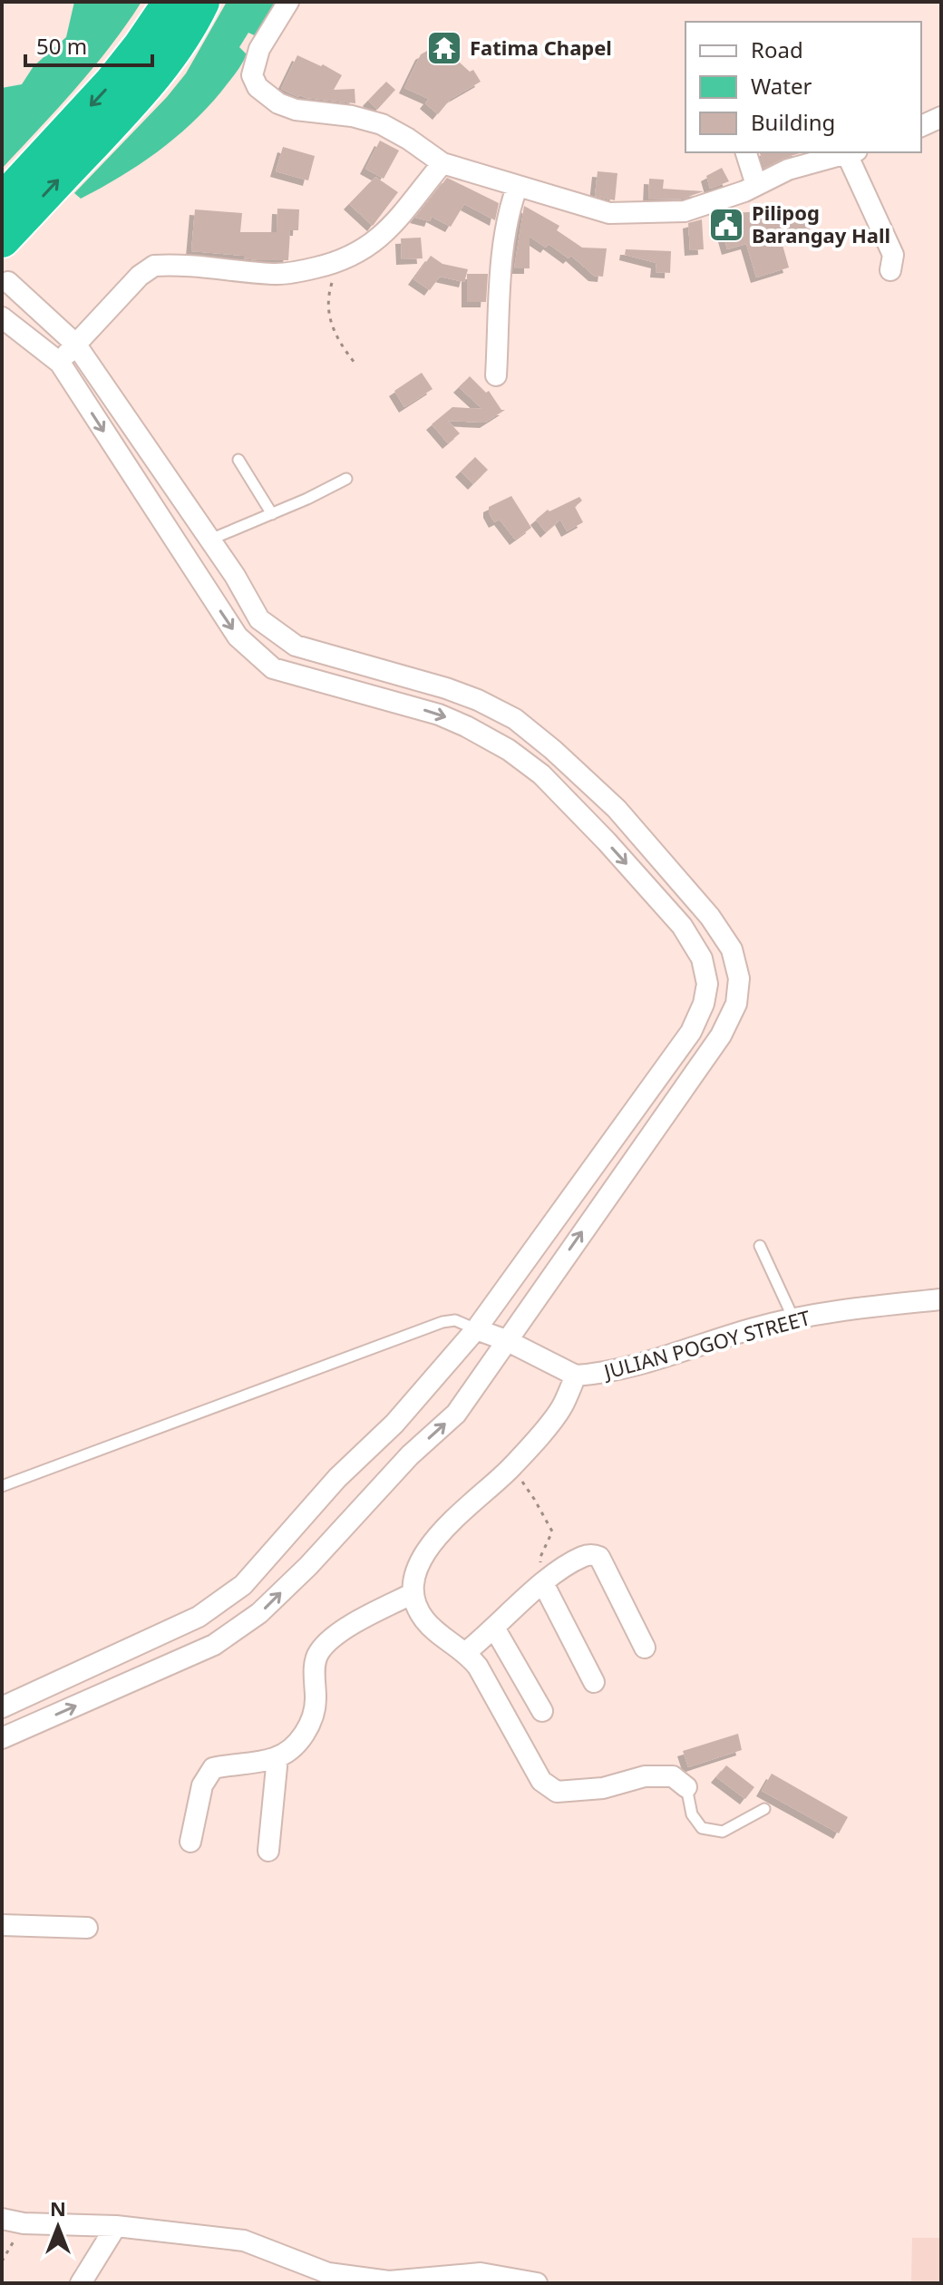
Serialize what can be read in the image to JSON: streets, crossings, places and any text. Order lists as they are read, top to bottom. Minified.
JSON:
{"streets":{"street":["JULIAN POGOY STREET"]},"places":{"temple":["Fatima Chapel"],"public building":["Pilipog Barangay Hall"]},"legend":["Road","Water","Building"],"scale_bar":"50 m","north":"top"}
